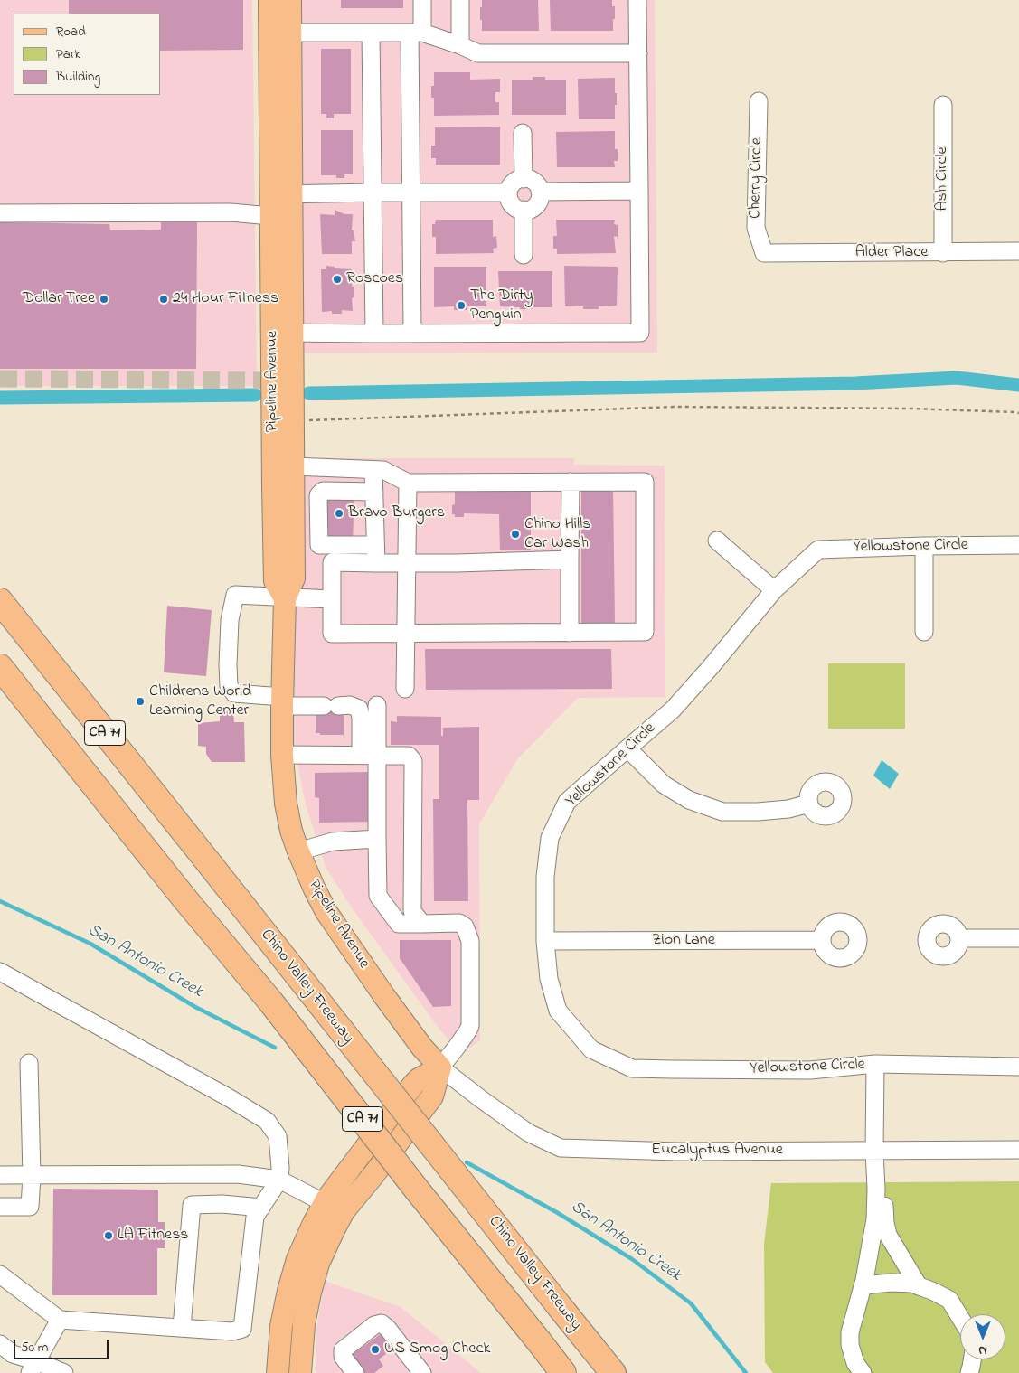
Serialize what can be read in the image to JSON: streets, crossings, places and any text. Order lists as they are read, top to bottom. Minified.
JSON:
{"streets":{"highway":["CA 71","Chino Valley Freeway"],"main road":["Pipeline Avenue"],"street":["Cherry Circle","Ash Circle","Alder Place","Yellowstone Circle","Zion Lane","Eucalyptus Avenue"]},"crossings":[["Cherry Circle","Alder Place"],["Ash Circle","Alder Place"],["Pipeline Avenue","Eucalyptus Avenue"],["Yellowstone Circle","Zion Lane"],["Yellowstone Circle","Eucalyptus Avenue"]],"water":["San Antonio Creek"],"places":["Roscoes","Dollar Tree","24 Hour Fitness","The Dirty Penguin","Bravo Burgers","Chino Hills Car Wash","Childrens World Learning Center","LA Fitness","US Smog Check"],"legend":["Road","Park","Building"],"scale_bar":"50 m","north":"bottom"}
